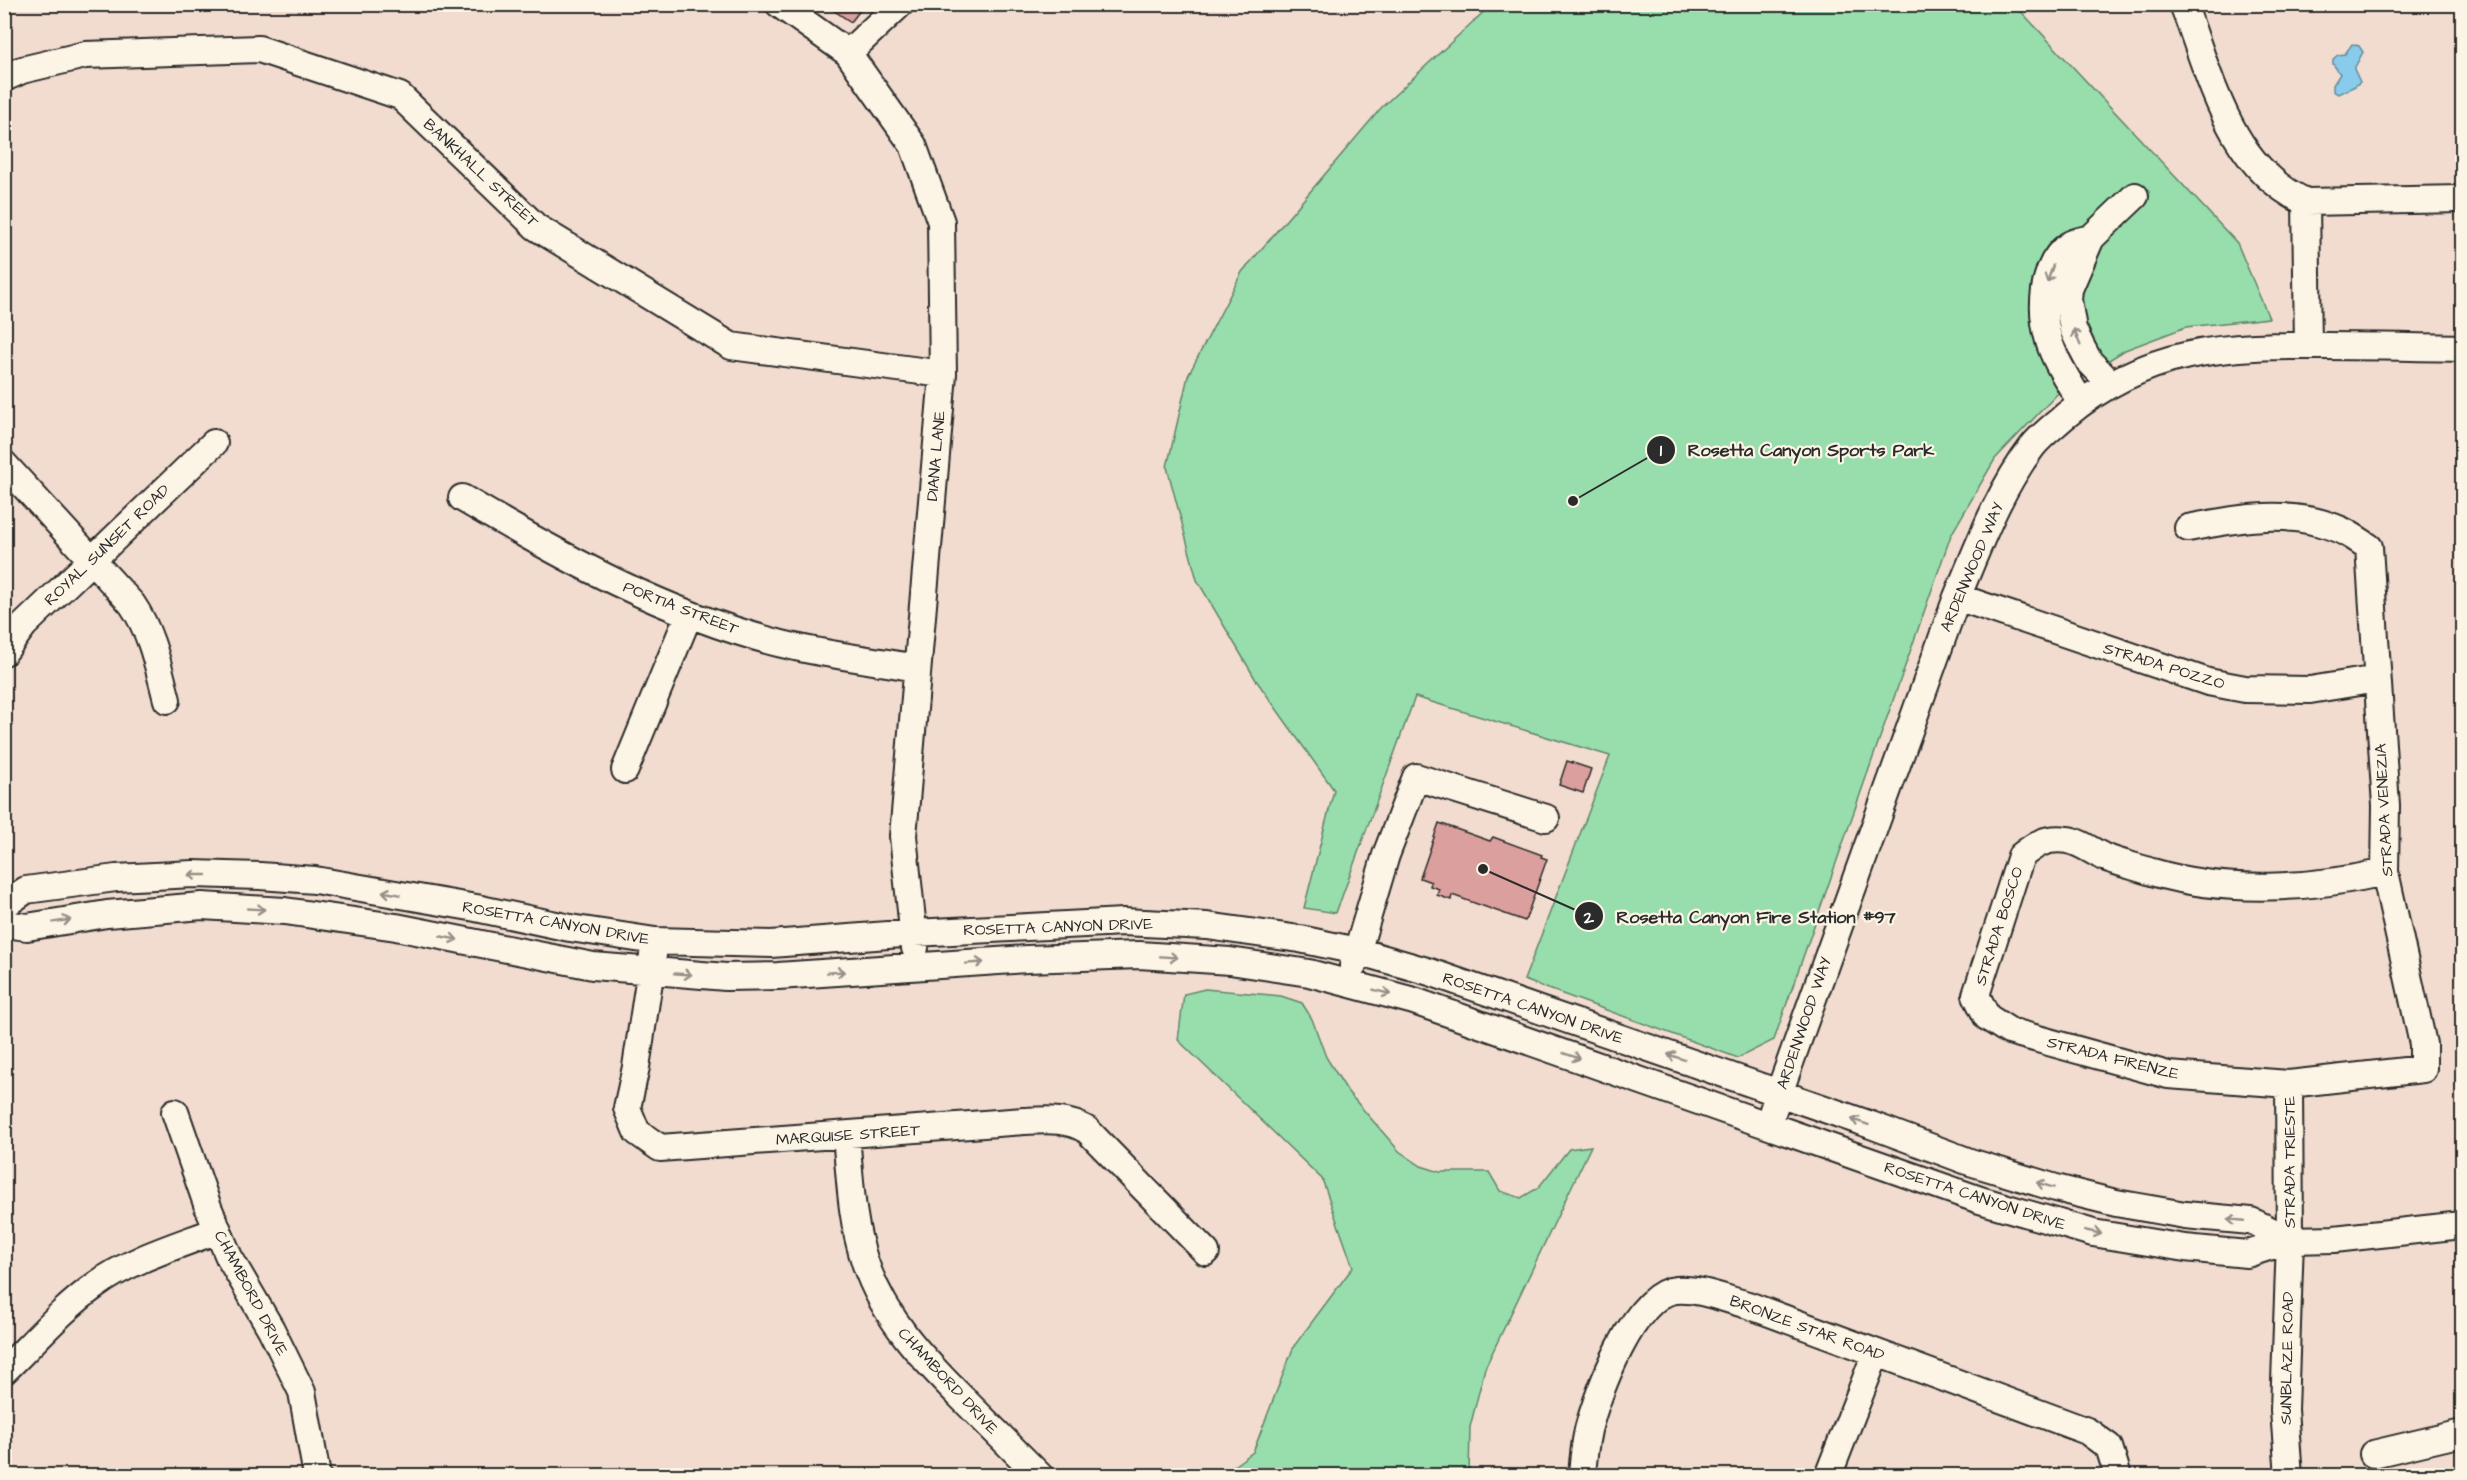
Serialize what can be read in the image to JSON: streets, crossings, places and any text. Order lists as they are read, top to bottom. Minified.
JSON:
{"streets":{"street":["BANKHALL STREET","DIANA LANE","ROYAL SUNSET ROAD","ARDENWOOD WAY","PORTIA STREET","STRADA POZZO","STRADA VENEZIA","ROSETTA CANYON DRIVE","STRADA BOSCO","STRADA FIRENZE","MARQUISE STREET","STRADA TRIESTE","CHAMBORD DRIVE","BRONZE STAR ROAD","SUNBLAZE ROAD"]},"crossings":[["BANKHALL STREET","DIANA LANE"],["DIANA LANE","PORTIA STREET"],["DIANA LANE","ROSETTA CANYON DRIVE"],["ARDENWOOD WAY","STRADA POZZO"],["ARDENWOOD WAY","ROSETTA CANYON DRIVE"],["STRADA POZZO","STRADA VENEZIA"],["STRADA VENEZIA","STRADA BOSCO"],["STRADA VENEZIA","STRADA FIRENZE"],["ROSETTA CANYON DRIVE","MARQUISE STREET"],["ROSETTA CANYON DRIVE","STRADA TRIESTE"],["ROSETTA CANYON DRIVE","SUNBLAZE ROAD"],["STRADA BOSCO","STRADA FIRENZE"],["STRADA FIRENZE","STRADA TRIESTE"],["MARQUISE STREET","CHAMBORD DRIVE"],["STRADA TRIESTE","SUNBLAZE ROAD"]],"places":["Rosetta Canyon Sports Park","Rosetta Canyon Fire Station #97"]}
